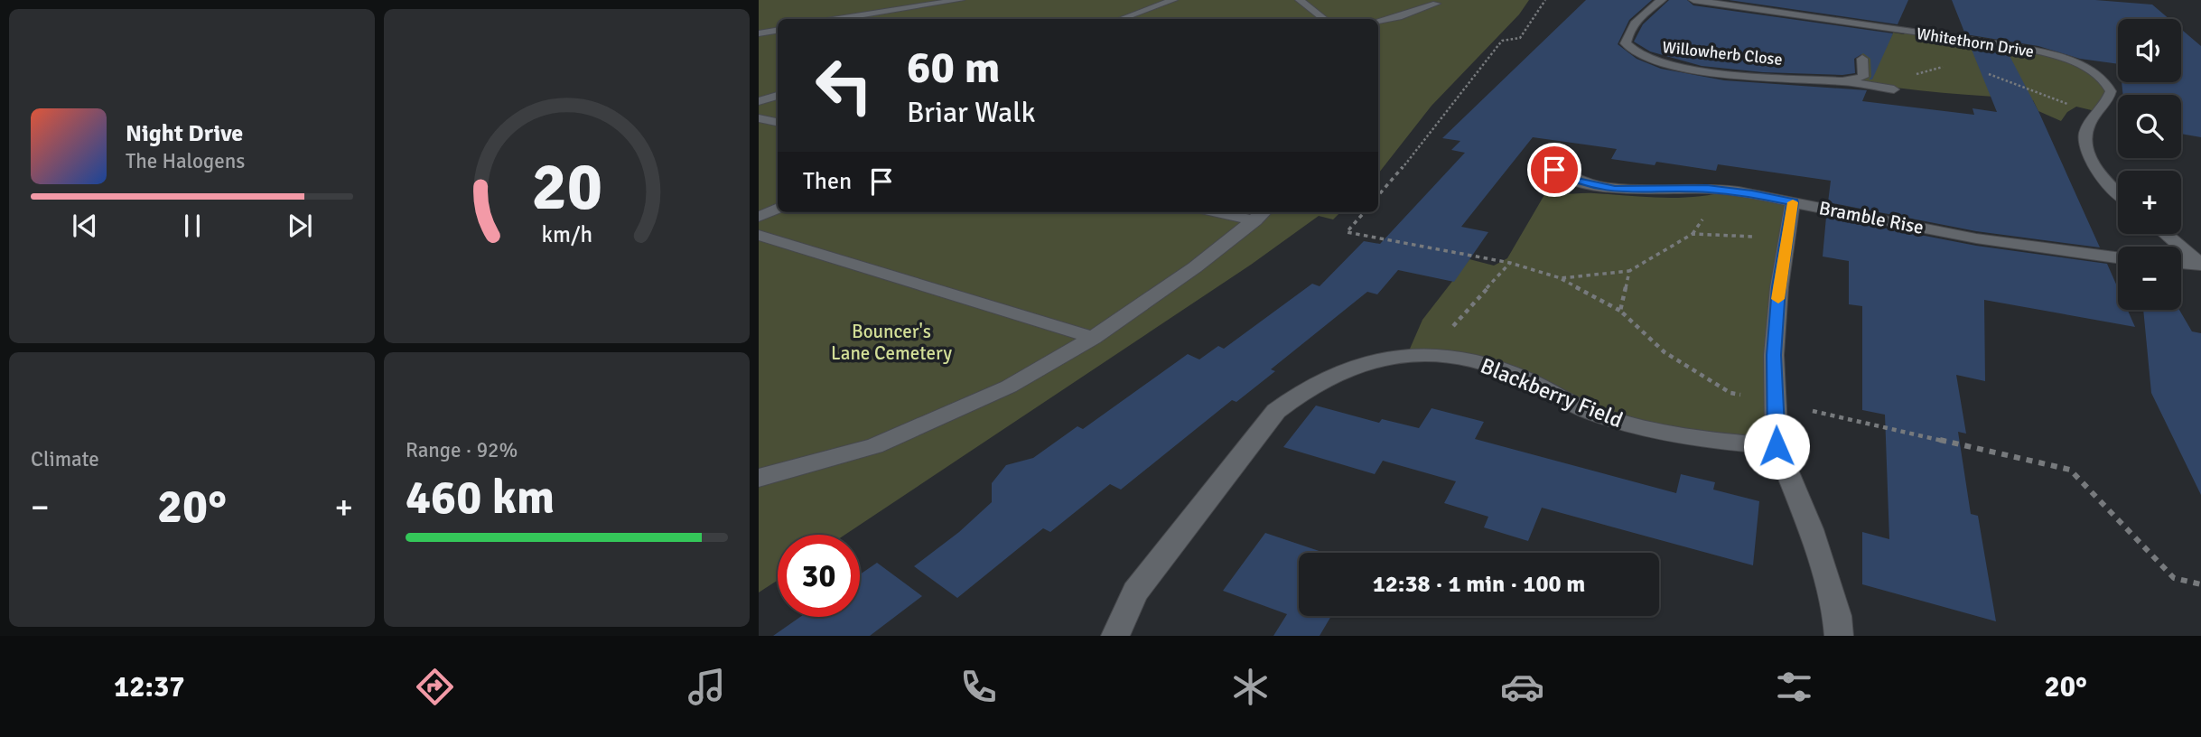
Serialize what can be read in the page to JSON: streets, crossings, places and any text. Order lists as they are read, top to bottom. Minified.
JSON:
{"streets":{"street":["Whitethorn Drive","Willowherb Close","Bramble Rise","Blackberry Field"]},"crossings":[["Bramble Rise","Blackberry Field"]],"parks":["Bouncer's Lane Cemetery"],"page":{"map_buttons":["+","−"],"turn":["60 m","Briar Walk"],"song":["Night Drive","The Halogens"],"then":"Then","tile":["Climate",["Range · 92%","460 km"]],"heat":["−","20°","+"],"limit":"30","trip":"12:38 · 1 min · 100 m","tabs":["12:37","20°"],"gauge":["20","km/h"]}}
